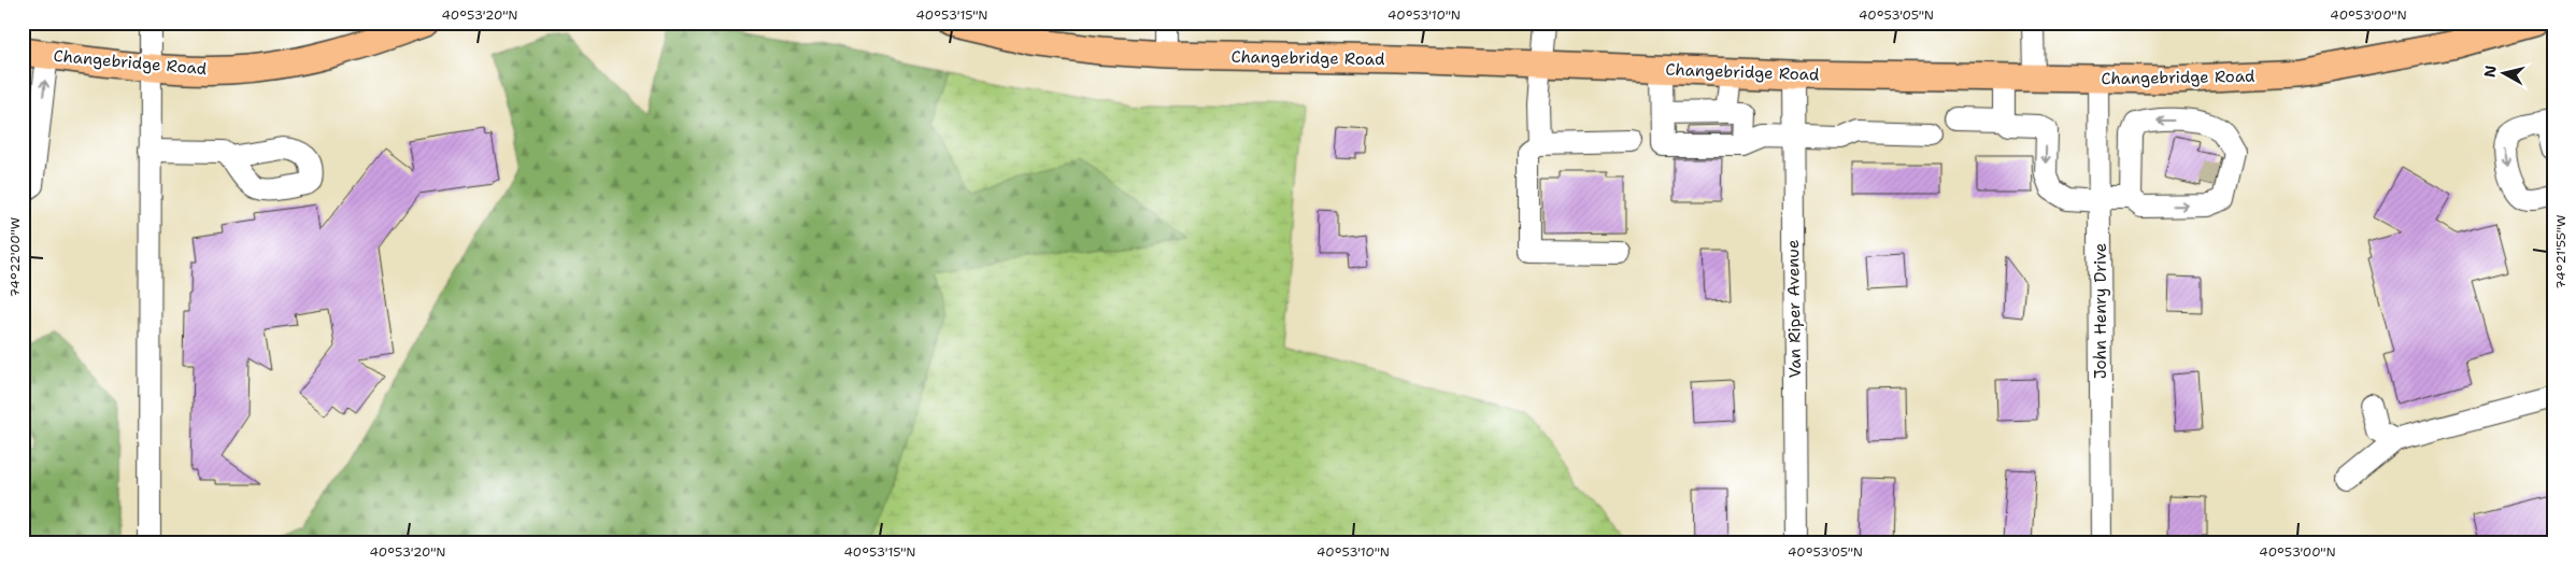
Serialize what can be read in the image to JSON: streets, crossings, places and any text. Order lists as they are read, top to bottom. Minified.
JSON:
{"streets":{"main road":["Changebridge Road"],"street":["Van Riper Avenue","John Henry Drive"]},"crossings":[["Changebridge Road","Van Riper Avenue"],["Changebridge Road","John Henry Drive"]],"north":"left","coordinates":["40°53'20\"N","40°53'15\"N","40°53'10\"N","40°53'05\"N","40°53'00\"N","74°21'55\"W","74°22'00\"W"]}
